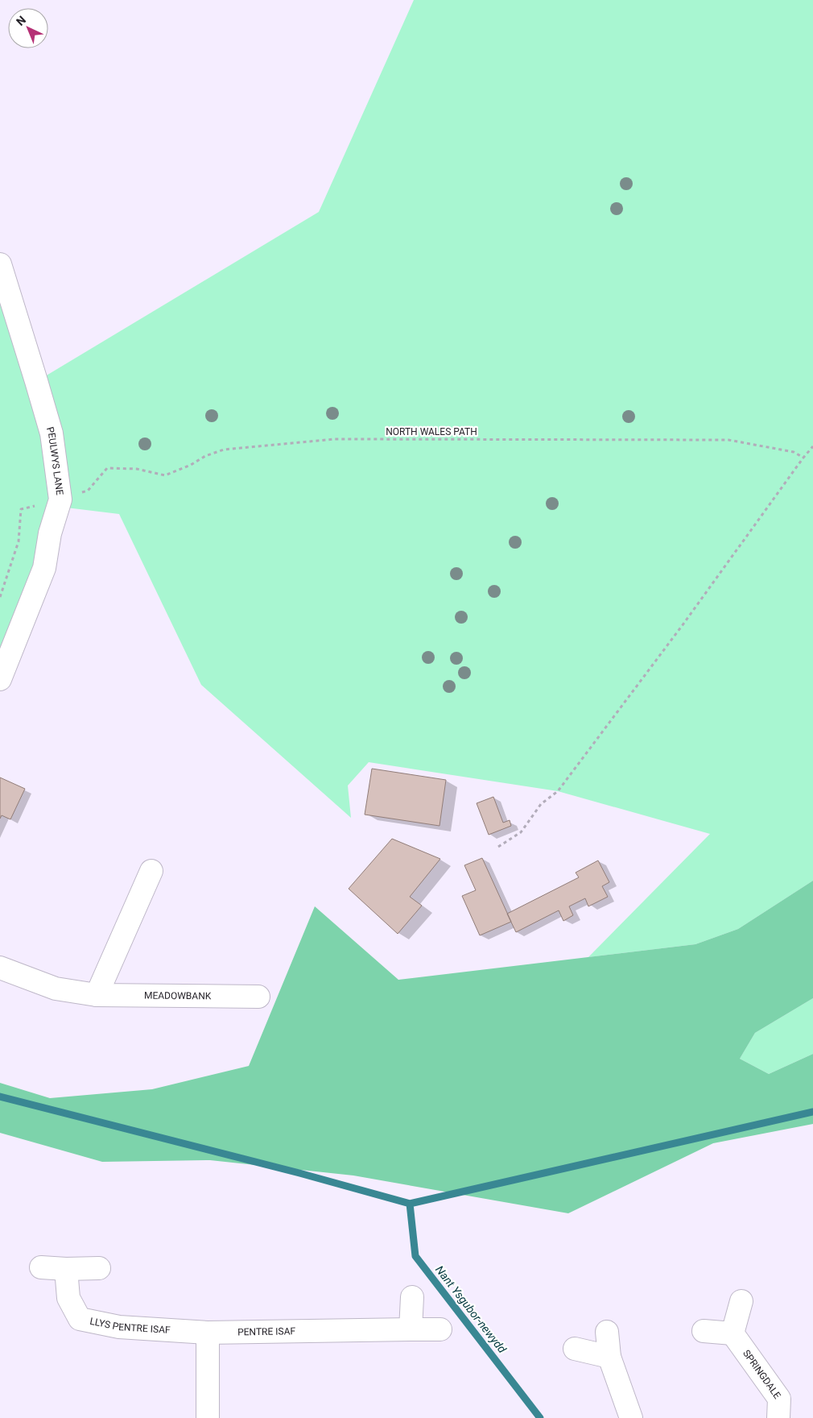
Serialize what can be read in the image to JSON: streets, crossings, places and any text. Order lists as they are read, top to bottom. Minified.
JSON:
{"streets":{"street":["PEULWYS LANE","MEADOWBANK","LLYS PENTRE ISAF","PENTRE ISAF","SPRINGDALE"],"path":["NORTH WALES PATH"]},"crossings":[["NORTH WALES PATH","PEULWYS LANE"],["LLYS PENTRE ISAF","PENTRE ISAF"]],"water":["Nant Ysgubor-newydd"],"north":"top left"}
